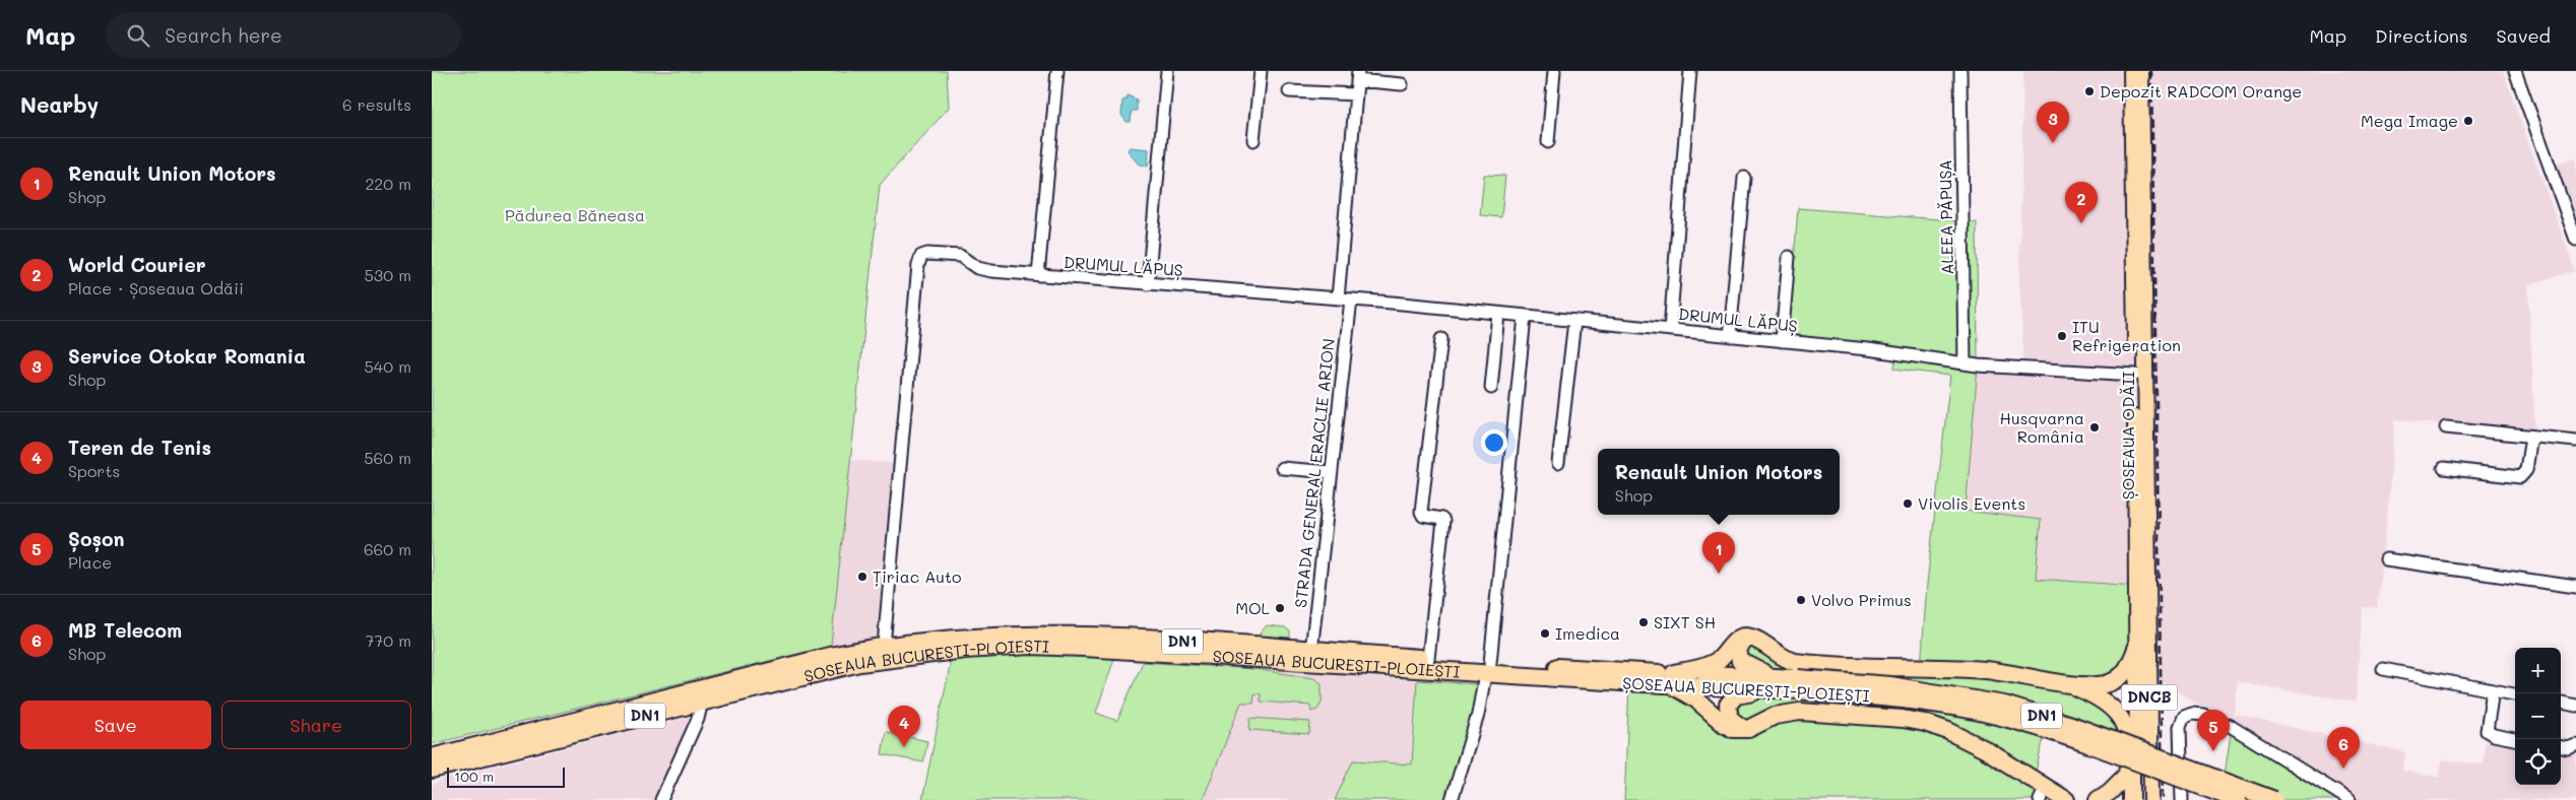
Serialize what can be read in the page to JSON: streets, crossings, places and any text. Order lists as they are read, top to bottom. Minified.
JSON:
{"streets":{"highway":["DN1","ȘOSEAUA BUCUREȘTI-PLOIEȘTI"],"main road":["ȘOSEAUA ODĂII","DNCB"],"street":["ALEEA PĂPUȘA","DRUMUL LĂPUȘ","STRADA GENERAL ERACLIE ARION"]},"crossings":[["ALEEA PĂPUȘA","DRUMUL LĂPUȘ"],["DRUMUL LĂPUȘ","ȘOSEAUA ODĂII"],["DRUMUL LĂPUȘ","STRADA GENERAL ERACLIE ARION"],["DRUMUL LĂPUȘ","ȘOSEAUA BUCUREȘTI-PLOIEȘTI"],["STRADA GENERAL ERACLIE ARION","ȘOSEAUA BUCUREȘTI-PLOIEȘTI"]],"parks":["Pădurea Băneasa"],"places":["Depozit RADCOM Orange","Mega Image","ITU Refrigeration","Husqvarna România","Vivolis Events","Țiriac Auto","Volvo Primus","MOL","SIXT SH","Imedica"],"scale_bar":"100 m","page":{"header":"Map","search":"Search here","nav":["Map","Directions","Saved"],"heading":["Nearby","6 results"],"pins":["3","2","1","4","5","6"],"list":[{"mark":"1","name":"Renault Union Motors","note":"Shop","value":"220 m"},{"mark":"2","name":"World Courier","note":"Place · Șoseaua Odăii","value":"530 m"},{"mark":"3","name":"Service Otokar Romania","note":"Shop","value":"540 m"},{"mark":"4","name":"Teren de Tenis","note":"Sports","value":"560 m"},{"mark":"5","name":"Șoșon","note":"Place","value":"660 m"},{"mark":"6","name":"MB Telecom","note":"Shop","value":"770 m"}],"popup":["Renault Union Motors","Shop"],"map_buttons":["+","−"],"buttons":["Save","Share"],"scale":"100 m"}}
